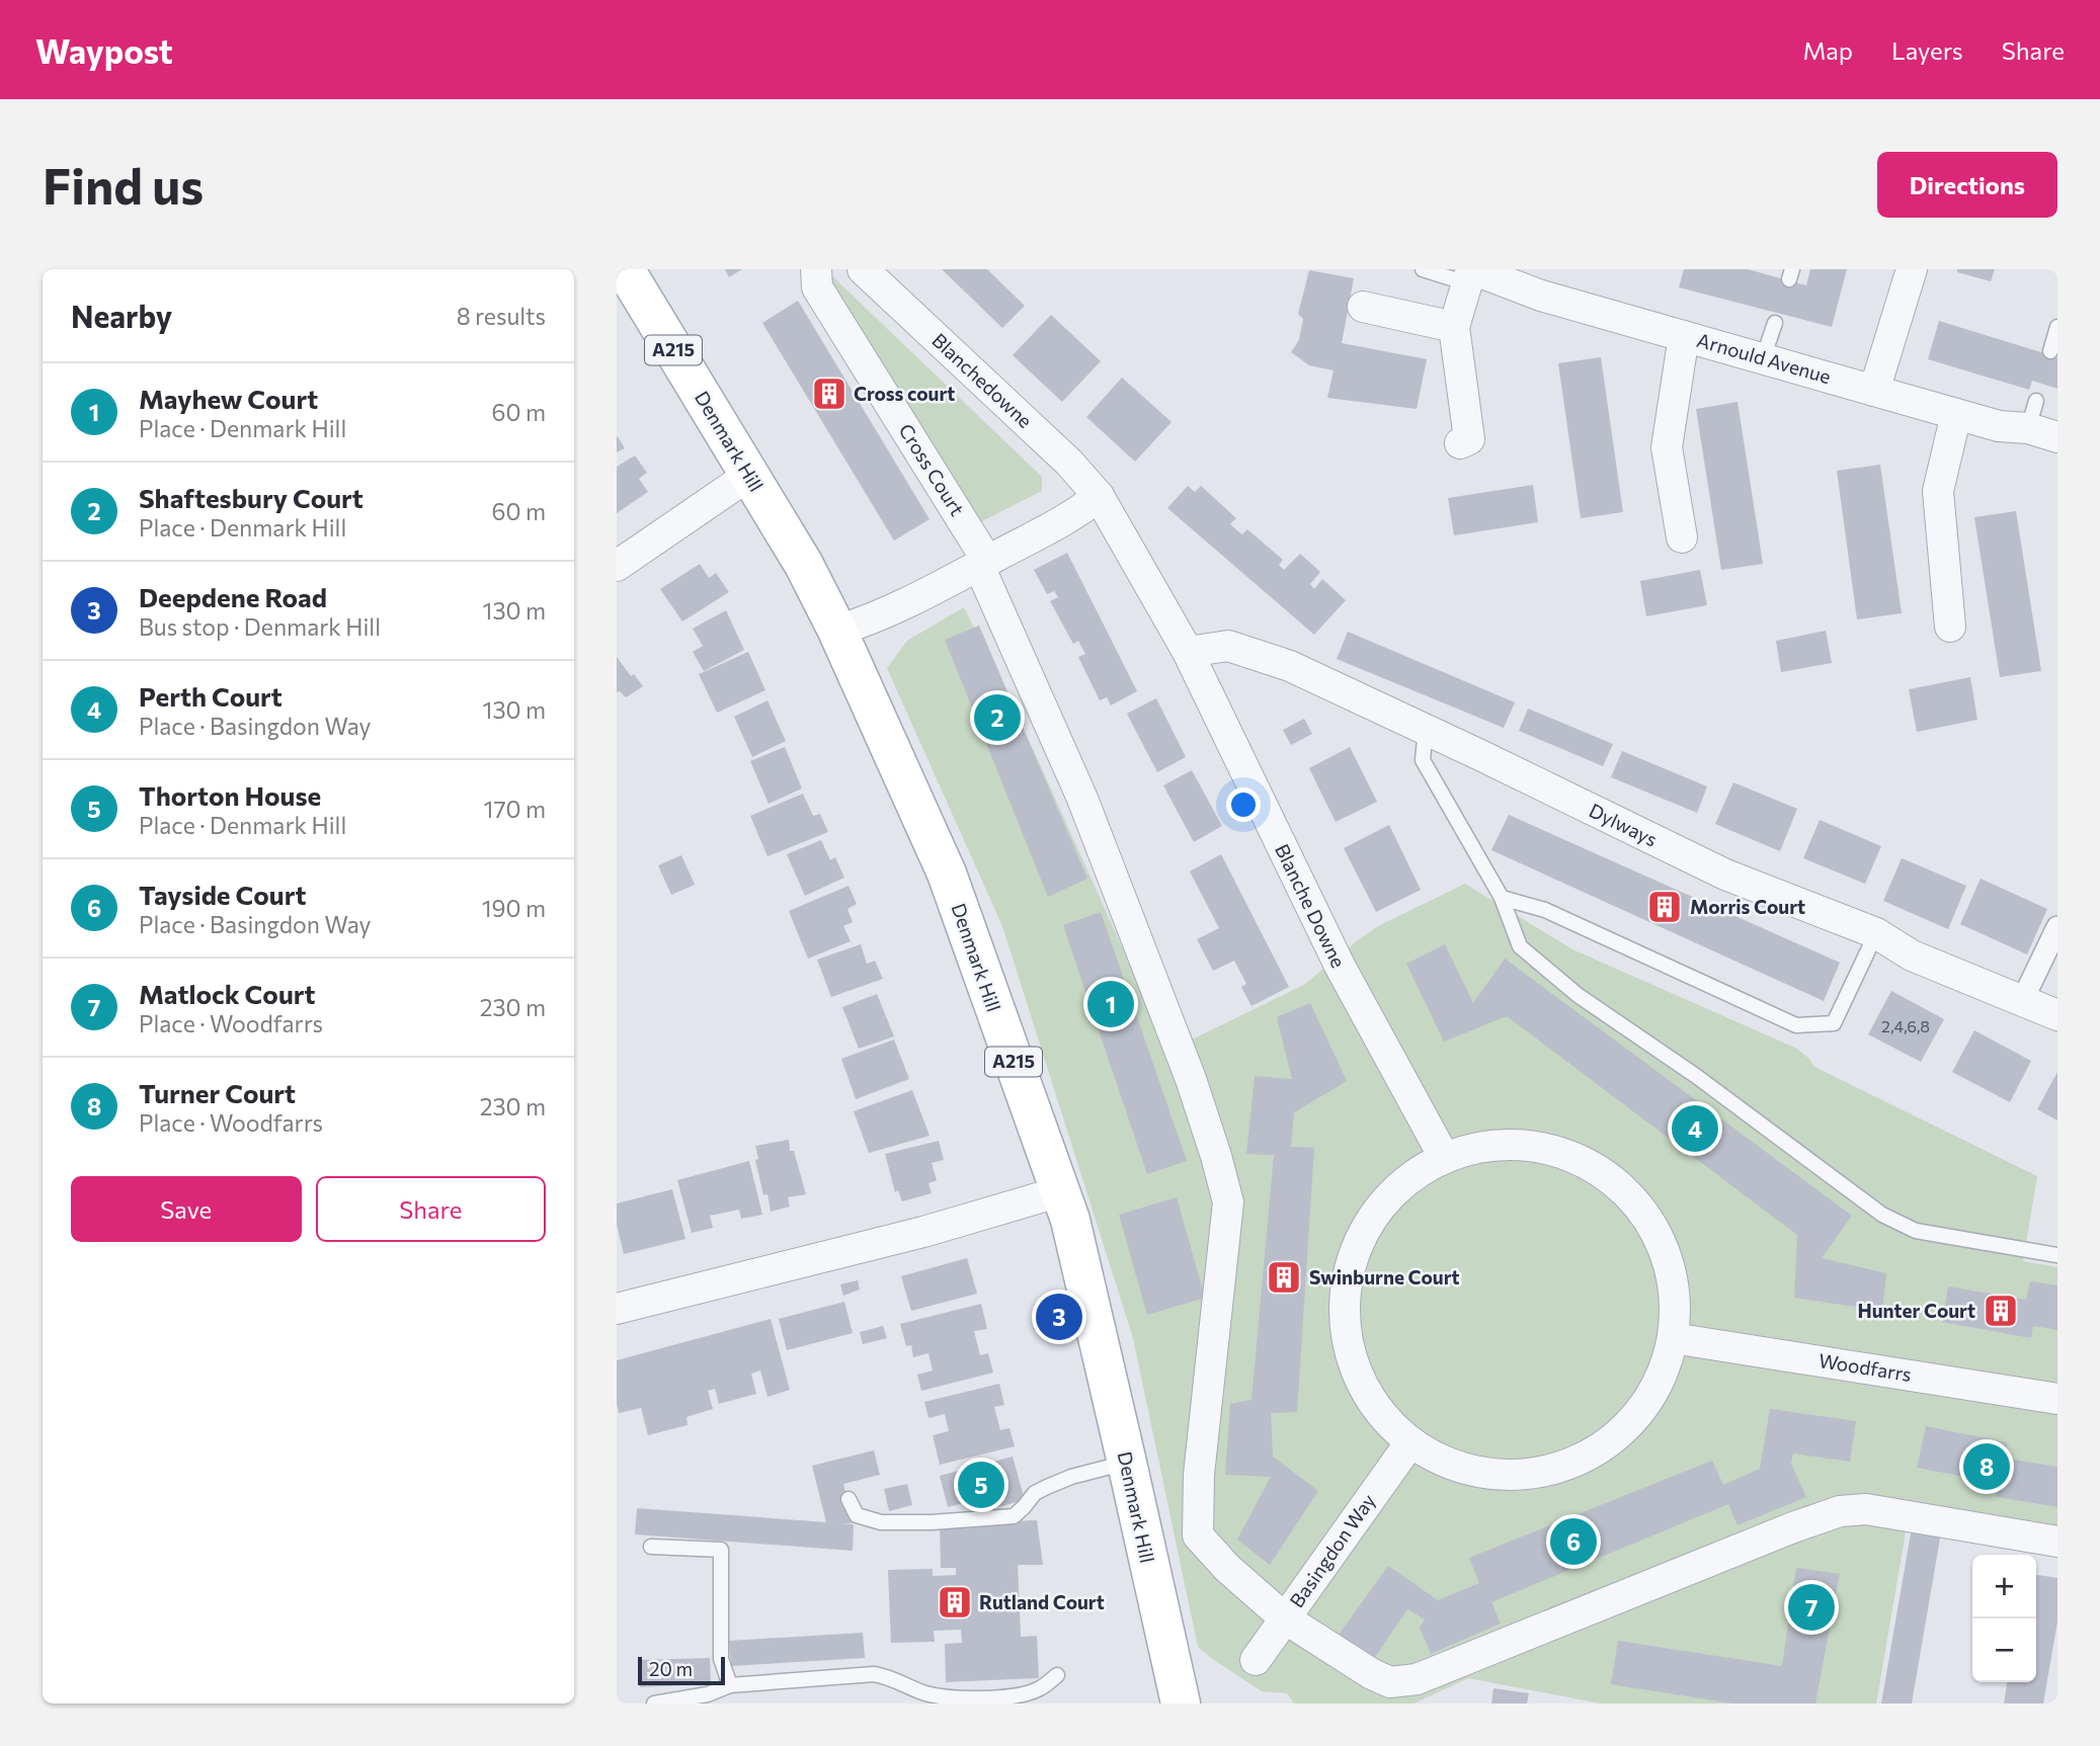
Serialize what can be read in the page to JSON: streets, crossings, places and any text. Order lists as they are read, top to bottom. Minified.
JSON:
{"streets":{"main road":["A215","Denmark Hill"],"street":["Arnould Avenue","Blanchedowne","Cross Court","Dylways","Blanche Downe","Woodfarrs","Basingdon Way"]},"crossings":[["Blanchedowne","Dylways"],["Blanchedowne","Blanche Downe"],["Cross Court","Basingdon Way"],["Dylways","Blanche Downe"]],"places":{"building":["Cross court","Morris Court","Swinburne Court","Hunter Court","Rutland Court"]},"house_numbers":["2,4,6,8"],"scale_bar":"20 m","page":{"header":"Waypost","nav":["Map","Layers","Share"],"buttons":["Directions",["Save","Share"]],"title":"Find us","heading":["Nearby","8 results"],"list":[{"mark":"1","name":"Mayhew Court","note":"Place · Denmark Hill","value":"60 m"},{"mark":"2","name":"Shaftesbury Court","note":"Place · Denmark Hill","value":"60 m"},{"mark":"3","name":"Deepdene Road","note":"Bus stop · Denmark Hill","value":"130 m"},{"mark":"4","name":"Perth Court","note":"Place · Basingdon Way","value":"130 m"},{"mark":"5","name":"Thorton House","note":"Place · Denmark Hill","value":"170 m"},{"mark":"6","name":"Tayside Court","note":"Place · Basingdon Way","value":"190 m"},{"mark":"7","name":"Matlock Court","note":"Place · Woodfarrs","value":"230 m"},{"mark":"8","name":"Turner Court","note":"Place · Woodfarrs","value":"230 m"}],"pins":["2","1","4","3","8","5","6","7"],"map_buttons":["+","−"],"scale":"20 m"}}
